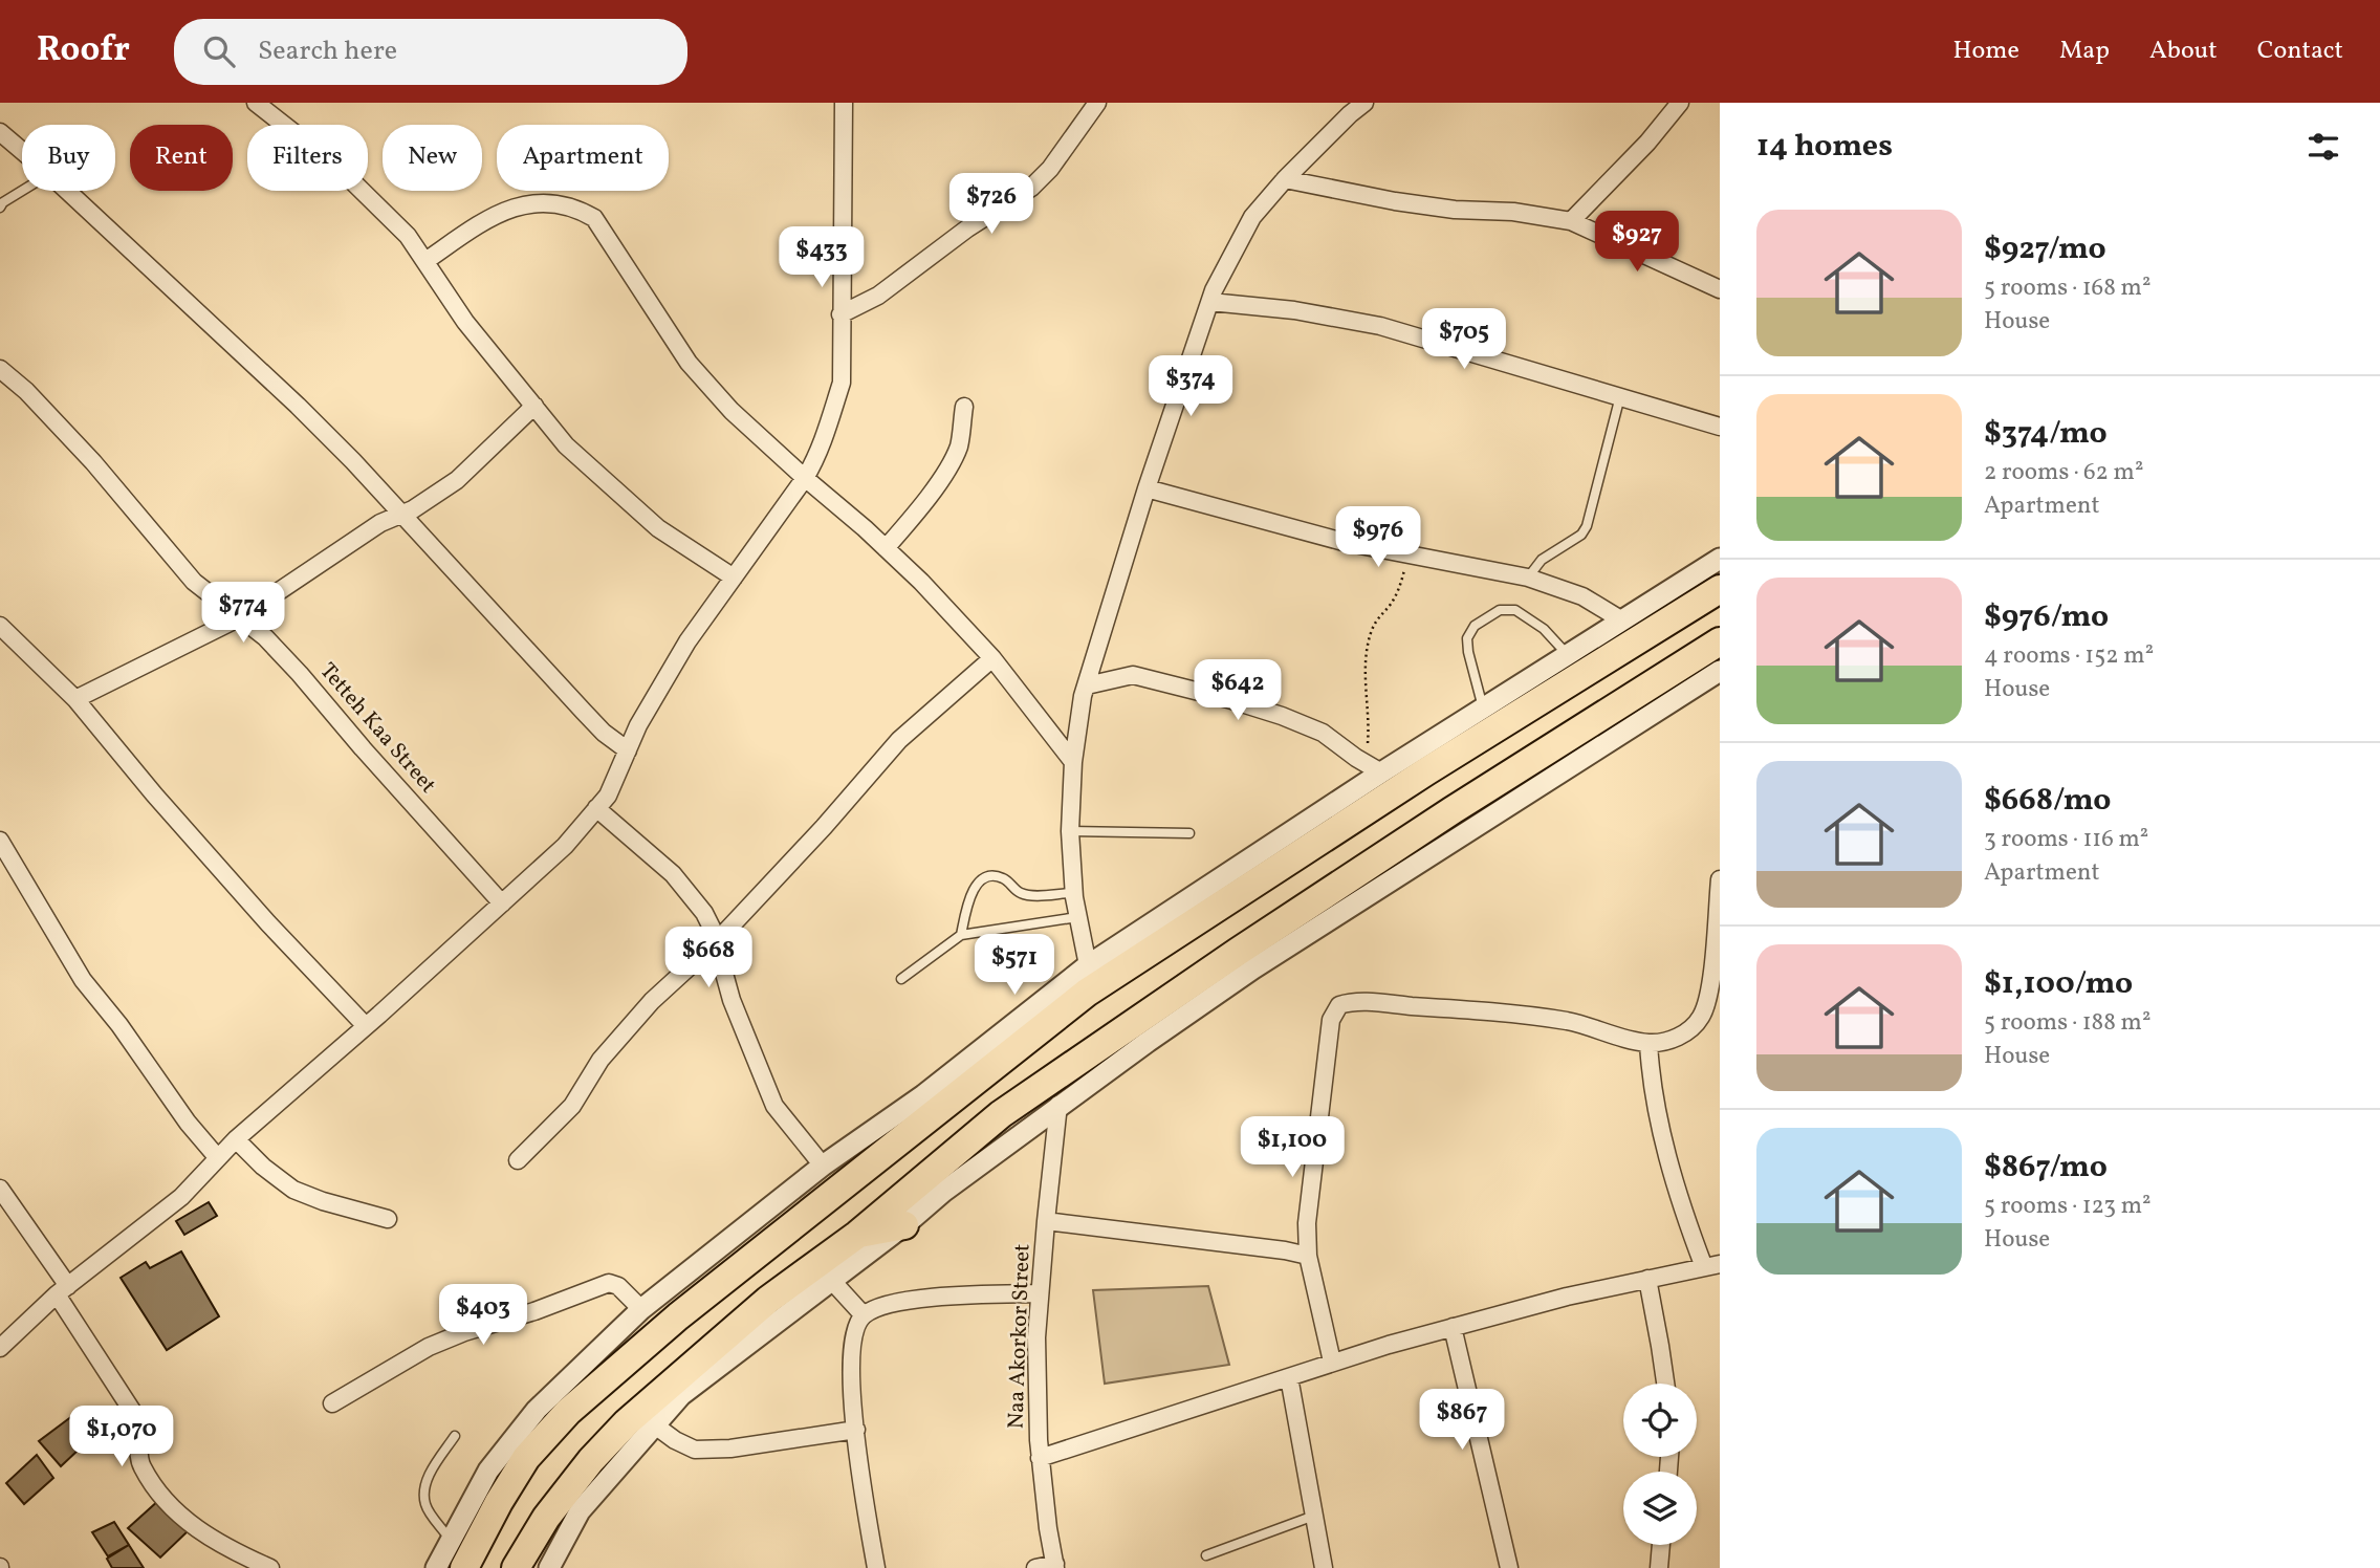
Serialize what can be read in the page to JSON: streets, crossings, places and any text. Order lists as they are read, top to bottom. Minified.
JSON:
{"streets":{"street":["Tetteh Kaa Street","Naa Akorkor Street"]},"page":{"header":"Roofr","search":"Search here","nav":["Home","Map","About","Contact"],"heading":"14 homes","chip":["Buy","Rent","Filters","New","Apartment"],"price":["$726","$927","$433","$705","$374","$976","$774","$642","$668","$571","$1,100","$403","$867","$1,070"],"list":[{"name":"$927/mo","note":"5 rooms · 168 m² · House"},{"name":"$374/mo","note":"2 rooms · 62 m² · Apartment"},{"name":"$976/mo","note":"4 rooms · 152 m² · House"},{"name":"$668/mo","note":"3 rooms · 116 m² · Apartment"},{"name":"$1,100/mo","note":"5 rooms · 188 m² · House"},{"name":"$867/mo","note":"5 rooms · 123 m² · House"}]}}
